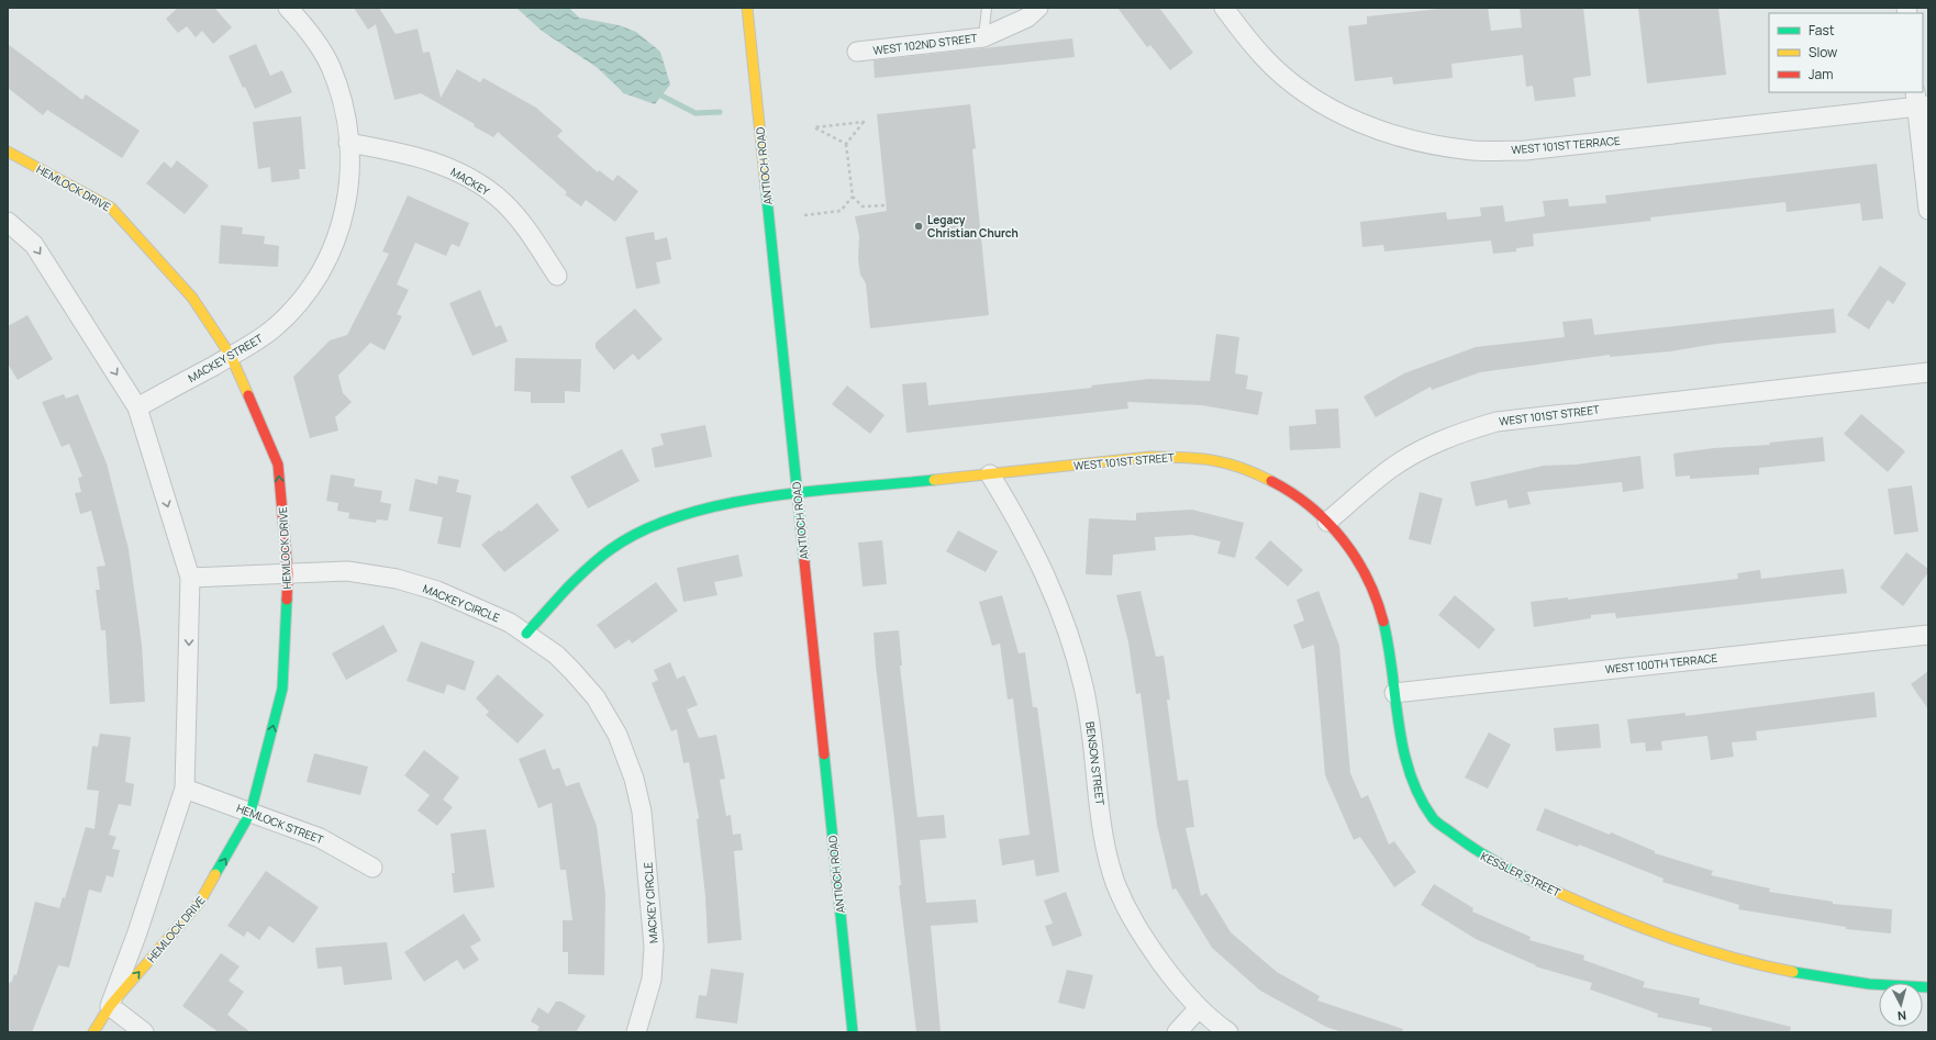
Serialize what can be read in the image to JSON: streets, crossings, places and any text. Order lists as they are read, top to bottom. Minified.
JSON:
{"streets":{"street":["WEST 102ND STREET","WEST 101ST TERRACE","ANTIOCH ROAD","MACKEY","HEMLOCK DRIVE","MACKEY STREET","WEST 101ST STREET","MACKEY CIRCLE","WEST 100TH TERRACE","BENSON STREET","HEMLOCK STREET","KESSLER STREET"]},"crossings":[["ANTIOCH ROAD","WEST 101ST STREET"],["MACKEY","MACKEY STREET"],["HEMLOCK DRIVE","MACKEY STREET"],["HEMLOCK DRIVE","MACKEY CIRCLE"],["HEMLOCK DRIVE","HEMLOCK STREET"],["WEST 101ST STREET","MACKEY CIRCLE"],["WEST 101ST STREET","BENSON STREET"],["WEST 101ST STREET","KESSLER STREET"],["WEST 100TH TERRACE","KESSLER STREET"]],"places":["Legacy Christian Church"],"legend":["Fast","Slow","Jam"],"north":"bottom"}
